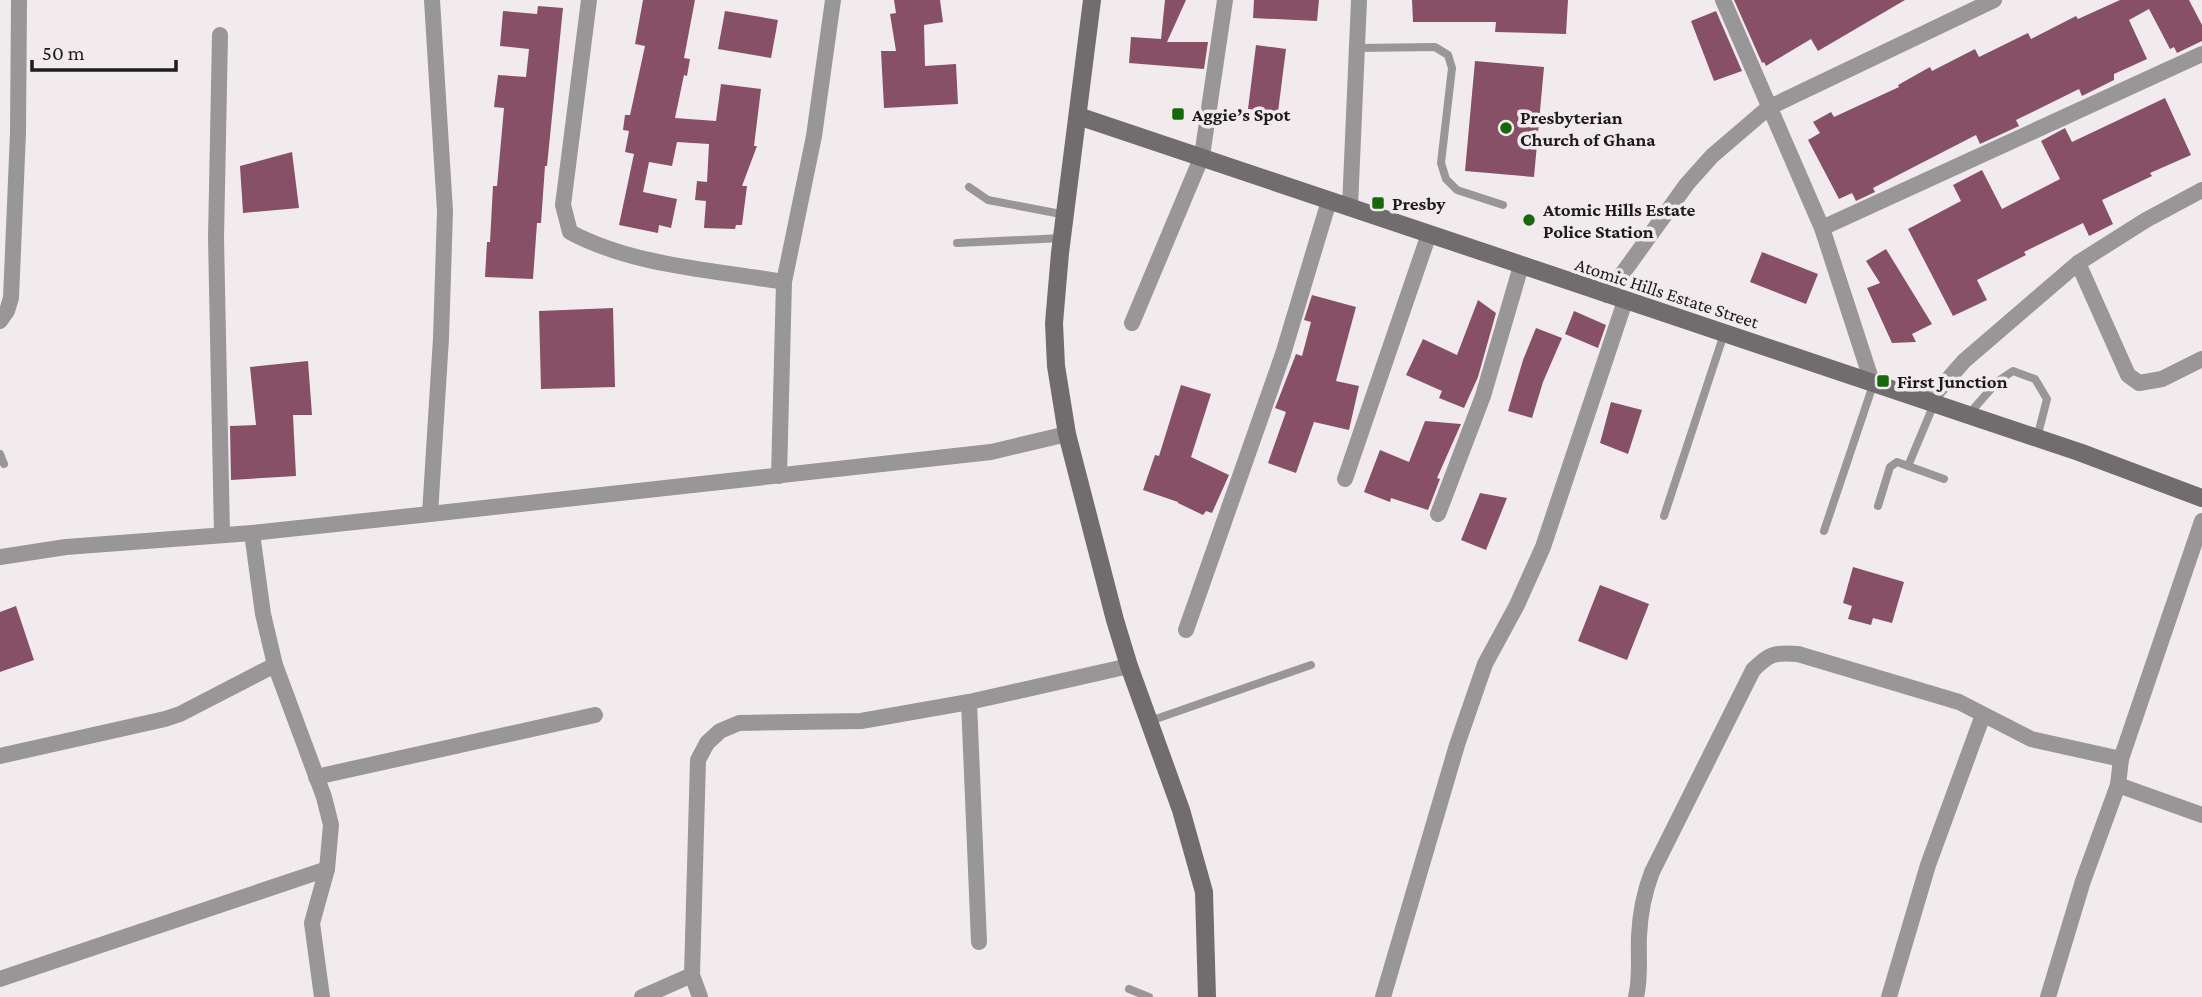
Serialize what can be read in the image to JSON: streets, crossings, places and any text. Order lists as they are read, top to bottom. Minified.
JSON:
{"streets":{"street":["Atomic Hills Estate Street"]},"places":{"transit":["Aggie’s Spot","Presby","First Junction"],"other":["Presbyterian Church of Ghana","Atomic Hills Estate Police Station"]},"scale_bar":"50 m"}
